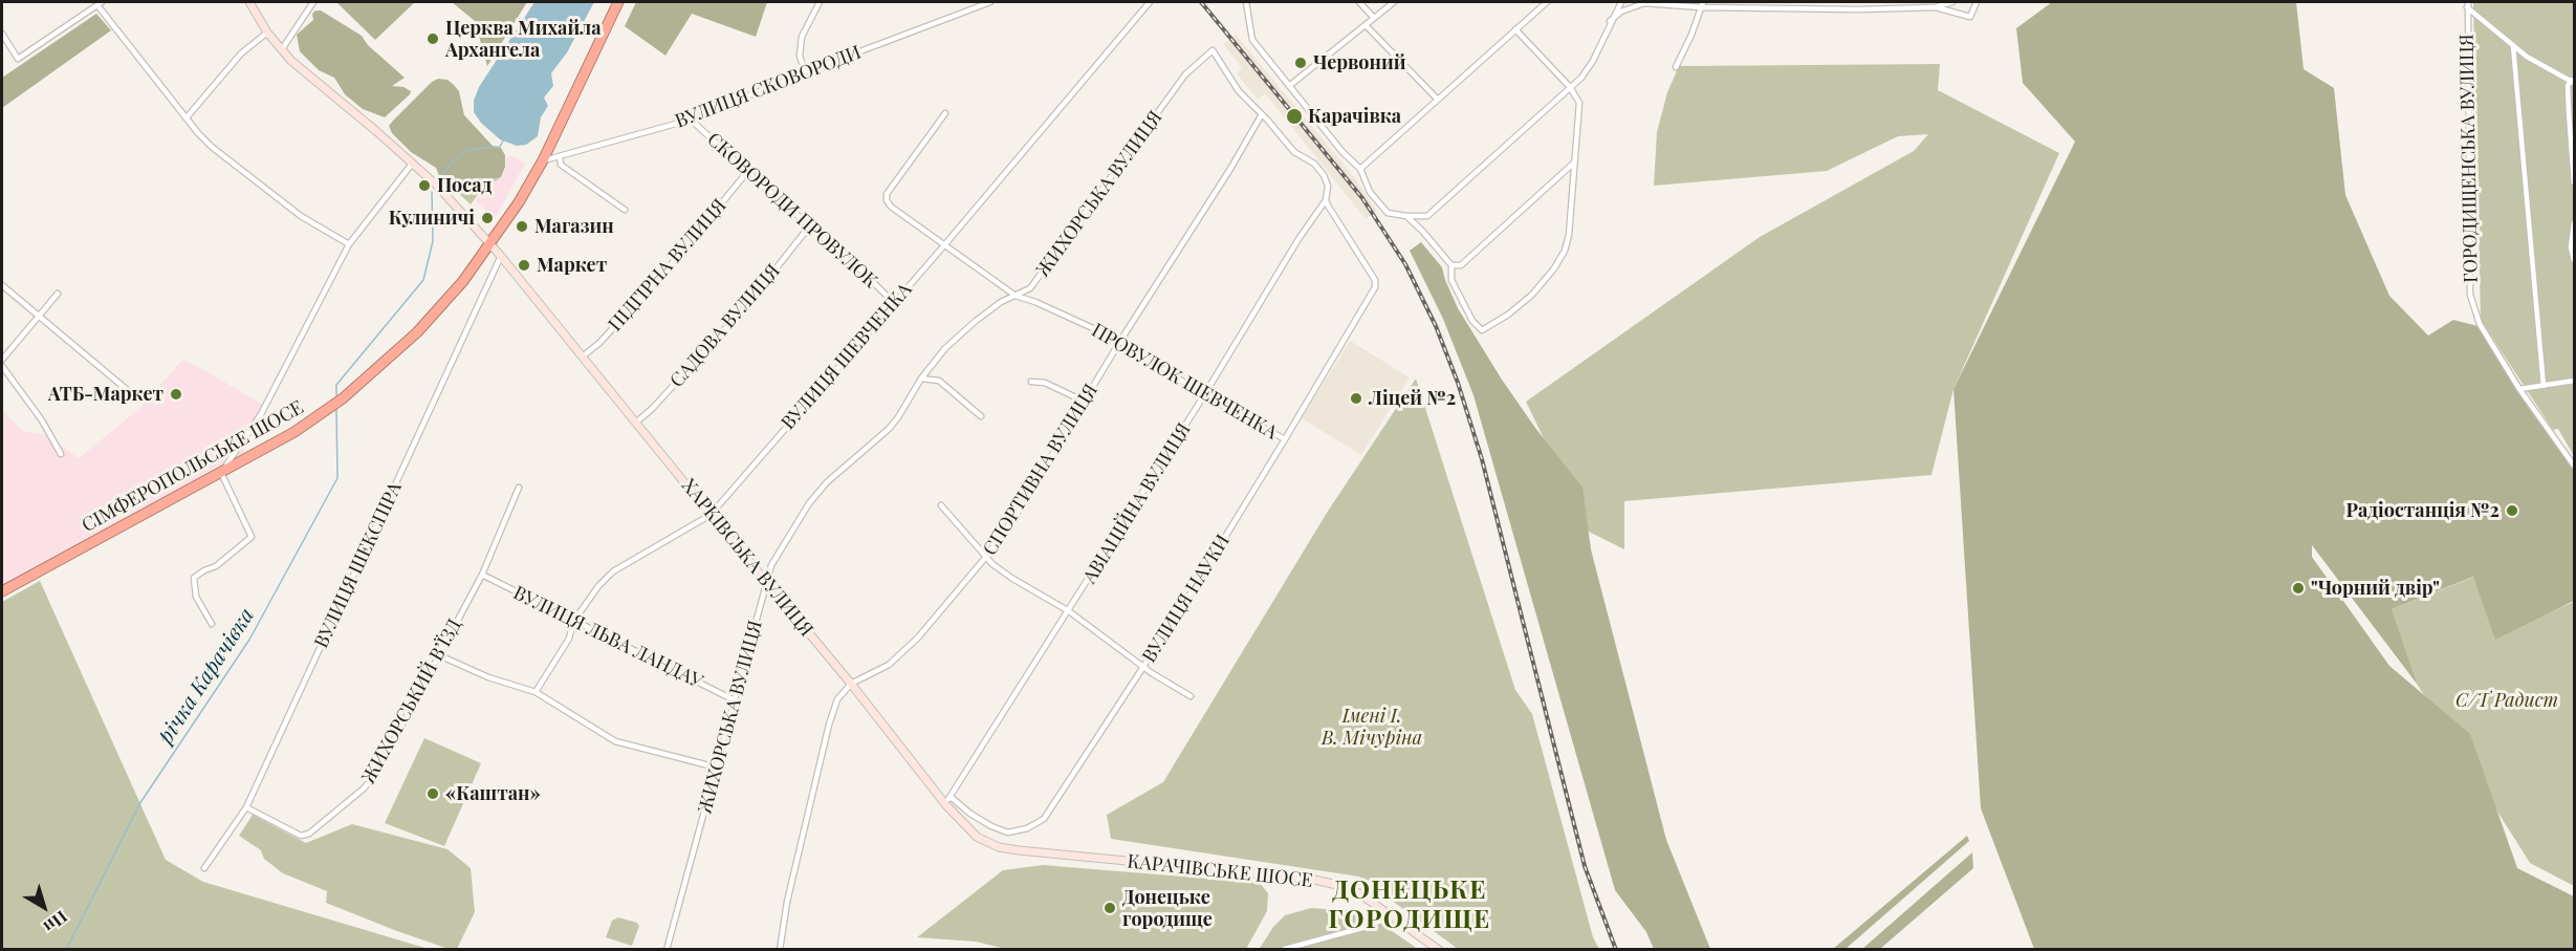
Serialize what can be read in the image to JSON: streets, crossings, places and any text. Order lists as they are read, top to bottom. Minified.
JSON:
{"streets":{"highway":["СІМФЕРОПОЛЬСЬКЕ ШОСЕ"],"main road":["ХАРКІВСЬКА ВУЛИЦЯ","КАРАЧІВСЬКЕ ШОСЕ"],"street":["ВУЛИЦЯ СКОВОРОДИ","ГОРОДИЩЕНСЬКА ВУЛИЦЯ","ЖИХОРСЬКА ВУЛИЦЯ","СКОВОРОДИ ПРОВУЛОК","ПІДГІРНА ВУЛИЦЯ","САДОВА ВУЛИЦЯ","ВУЛИЦЯ ШЕВЧЕНКА","ПРОВУЛОК ШЕВЧЕНКА","СПОРТИВНА ВУЛИЦЯ","АВІАЦІЙНА ВУЛИЦЯ","ВУЛИЦЯ ШЕКСПІРА","ВУЛИЦЯ НАУКИ","ВУЛИЦЯ ЛЬВА ЛАНДАУ","ЖИХОРСЬКИЙ В’ЇЗД"]},"crossings":[["ВУЛИЦЯ СКОВОРОДИ","СКОВОРОДИ ПРОВУЛОК"],["ВУЛИЦЯ СКОВОРОДИ","СІМФЕРОПОЛЬСЬКЕ ШОСЕ"],["ЖИХОРСЬКА ВУЛИЦЯ","ПРОВУЛОК ШЕВЧЕНКА"],["ЖИХОРСЬКА ВУЛИЦЯ","СПОРТИВНА ВУЛИЦЯ"],["ЖИХОРСЬКА ВУЛИЦЯ","ХАРКІВСЬКА ВУЛИЦЯ"],["ЖИХОРСЬКА ВУЛИЦЯ","ВУЛИЦЯ ЛЬВА ЛАНДАУ"],["СКОВОРОДИ ПРОВУЛОК","ПІДГІРНА ВУЛИЦЯ"],["СКОВОРОДИ ПРОВУЛОК","САДОВА ВУЛИЦЯ"],["СКОВОРОДИ ПРОВУЛОК","ВУЛИЦЯ ШЕВЧЕНКА"],["ПІДГІРНА ВУЛИЦЯ","ХАРКІВСЬКА ВУЛИЦЯ"],["САДОВА ВУЛИЦЯ","ХАРКІВСЬКА ВУЛИЦЯ"],["ВУЛИЦЯ ШЕВЧЕНКА","ПРОВУЛОК ШЕВЧЕНКА"],["ВУЛИЦЯ ШЕВЧЕНКА","ХАРКІВСЬКА ВУЛИЦЯ"],["ВУЛИЦЯ ШЕВЧЕНКА","ВУЛИЦЯ ЛЬВА ЛАНДАУ"],["ПРОВУЛОК ШЕВЧЕНКА","СПОРТИВНА ВУЛИЦЯ"],["ПРОВУЛОК ШЕВЧЕНКА","АВІАЦІЙНА ВУЛИЦЯ"],["ПРОВУЛОК ШЕВЧЕНКА","ВУЛИЦЯ НАУКИ"],["СІМФЕРОПОЛЬСЬКЕ ШОСЕ","ХАРКІВСЬКА ВУЛИЦЯ"],["СПОРТИВНА ВУЛИЦЯ","ХАРКІВСЬКА ВУЛИЦЯ"],["АВІАЦІЙНА ВУЛИЦЯ","ХАРКІВСЬКА ВУЛИЦЯ"],["АВІАЦІЙНА ВУЛИЦЯ","ВУЛИЦЯ НАУКИ"],["ХАРКІВСЬКА ВУЛИЦЯ","ВУЛИЦЯ ШЕКСПІРА"],["ХАРКІВСЬКА ВУЛИЦЯ","КАРАЧІВСЬКЕ ШОСЕ"],["ВУЛИЦЯ ШЕКСПІРА","ЖИХОРСЬКИЙ В’ЇЗД"],["ВУЛИЦЯ ЛЬВА ЛАНДАУ","ЖИХОРСЬКИЙ В’ЇЗД"]],"districts":["ДОНЕЦЬКЕ ГОРОДИЩЕ"],"water":["річка Карачівка"],"parks":["С/Т Радист","Імені І. В. Мічуріна"],"places":["Церква Михайла Архангела","Червоний","Карачівка","Посад","Кулиничі","Магазин","Маркет","АТБ-Маркет","Ліцей №2","Радiостанцiя №2","\"Чорний двір\"","«Каштан»","Донецьке городище"],"north":"bottom right"}
